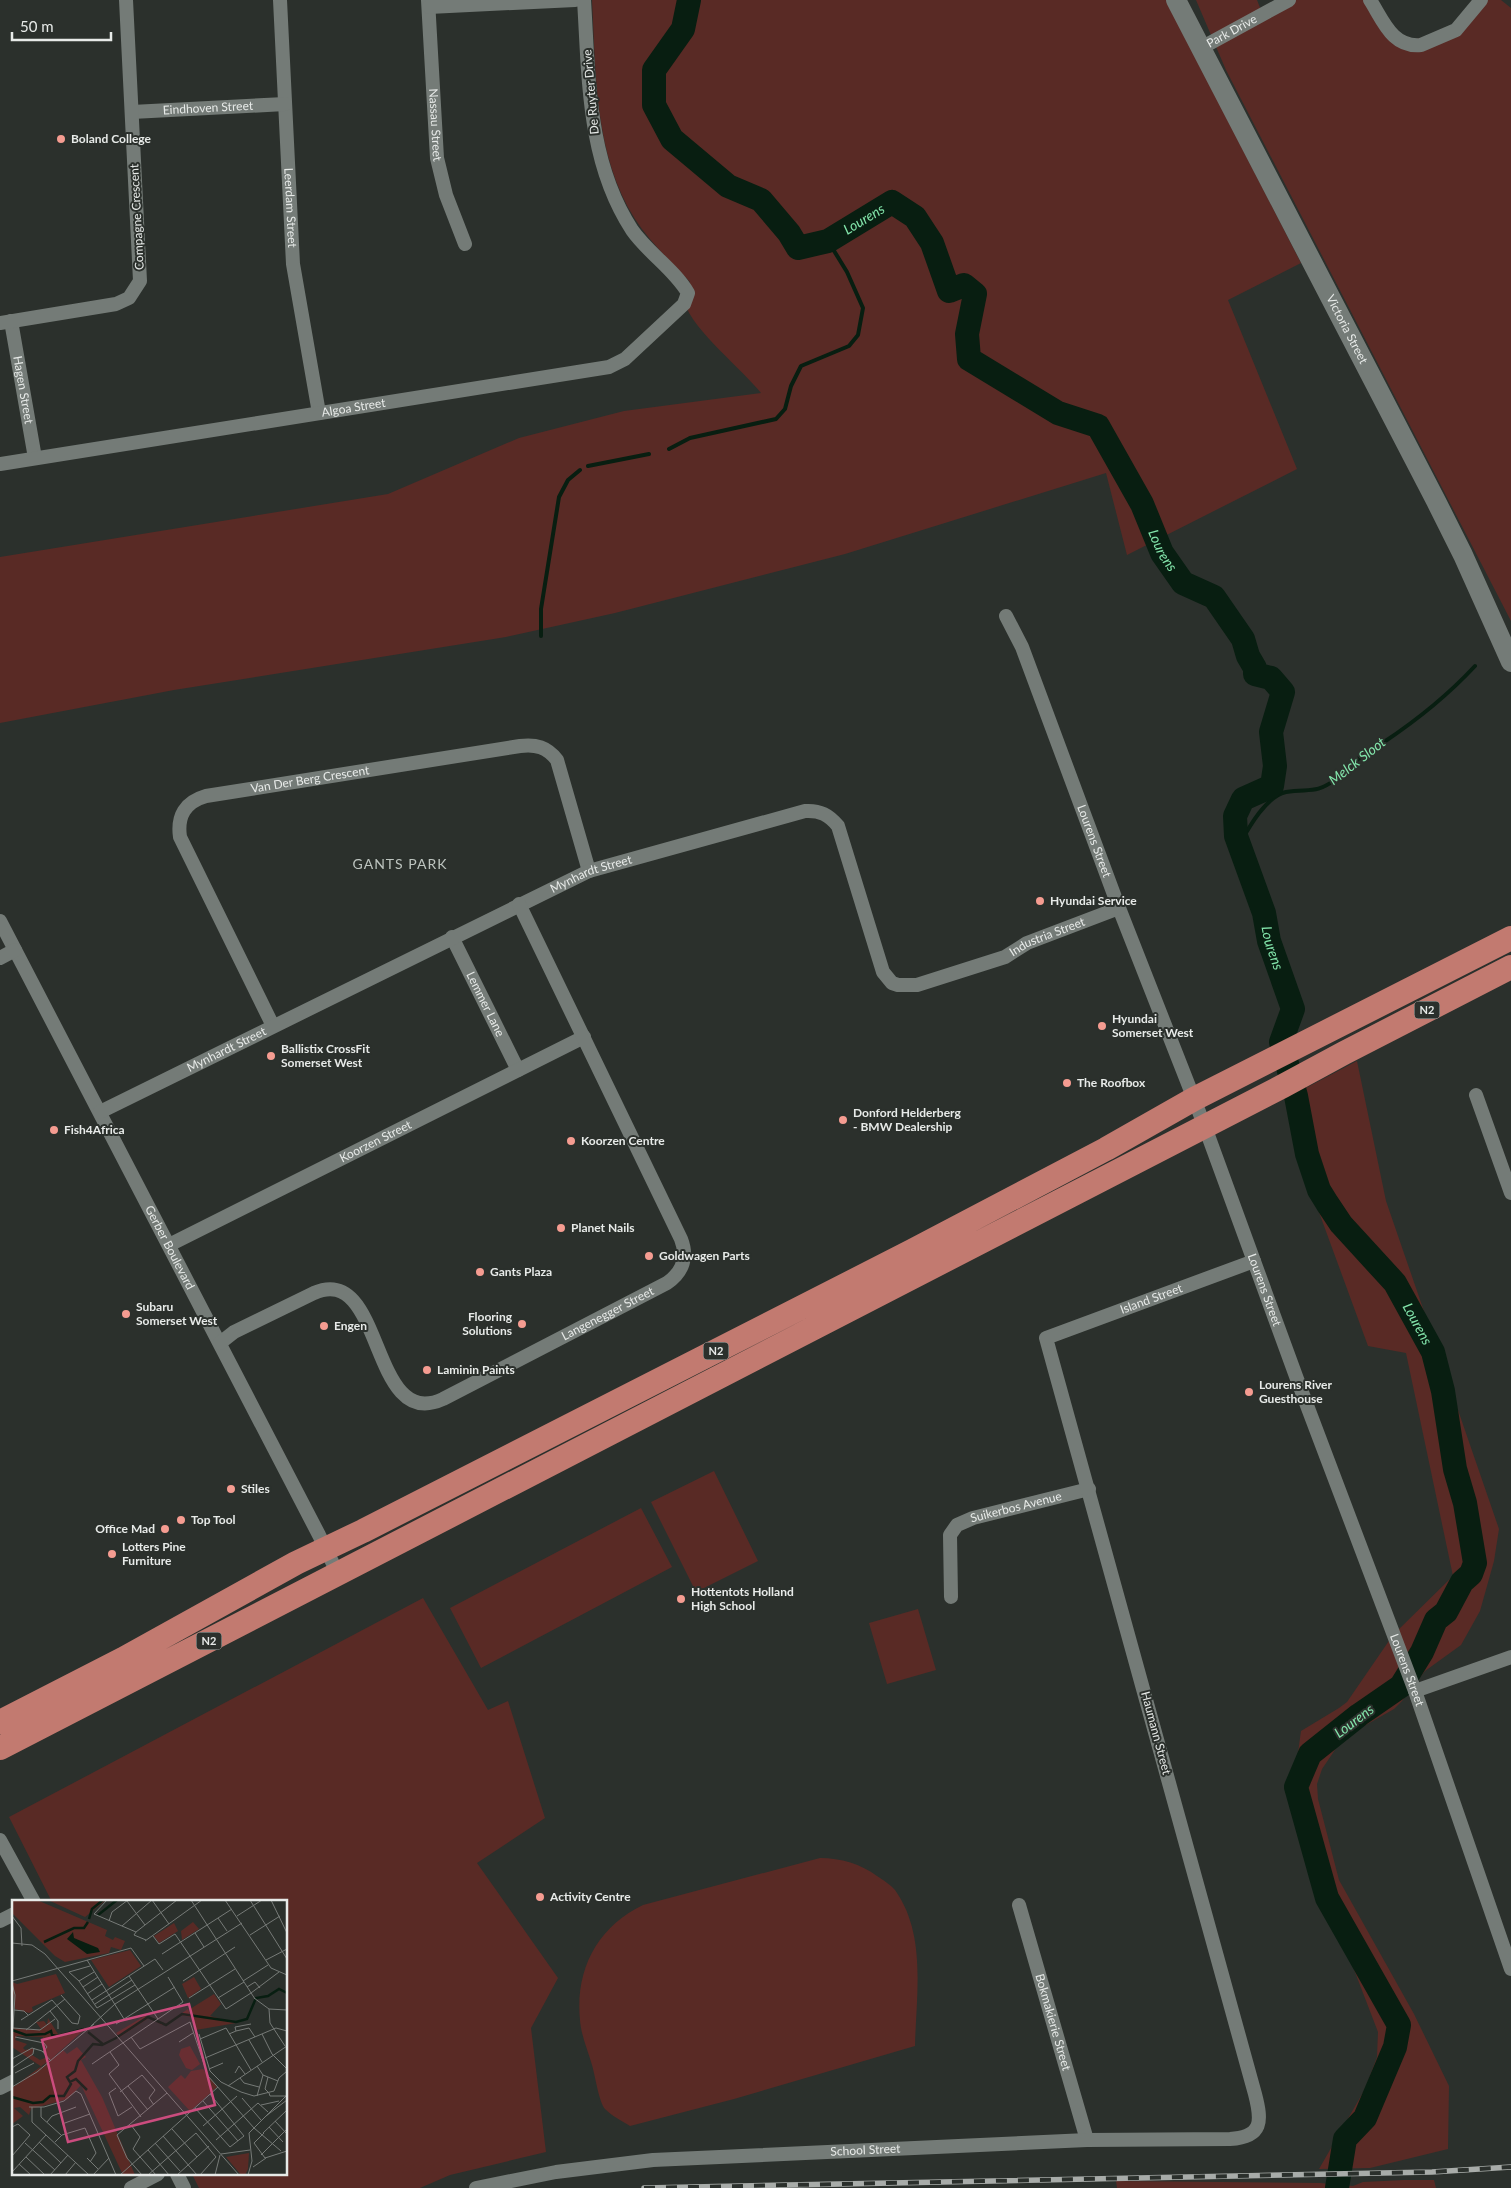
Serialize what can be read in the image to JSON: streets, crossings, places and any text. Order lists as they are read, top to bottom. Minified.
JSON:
{"streets":{"highway":["N2"],"main road":["Victoria Street"],"street":["Park Drive","De Ruyter Drive","Eindhoven Street","Nassau Street","Leerdam Street","Compagne Crescent","Hagen Street","Algoa Street","Van Der Berg Crescent","Lourens Street","Mynhardt Street","Industria Street","Lemmer Lane","Koorzen Street","Gerber Boulevard","Island Street","Langenegger Street","Suikerbos Avenue","Haumann Street","Bokmakierie Street","School Street"]},"crossings":[["Park Drive","Victoria Street"],["De Ruyter Drive","Algoa Street"],["Eindhoven Street","Leerdam Street"],["Eindhoven Street","Compagne Crescent"],["Leerdam Street","Algoa Street"],["Compagne Crescent","Hagen Street"],["Hagen Street","Algoa Street"],["Van Der Berg Crescent","Mynhardt Street"],["Lourens Street","Industria Street"],["Lourens Street","N2"],["Lourens Street","Island Street"],["Mynhardt Street","Industria Street"],["Mynhardt Street","Lemmer Lane"],["Mynhardt Street","Gerber Boulevard"],["Mynhardt Street","Langenegger Street"],["Lemmer Lane","Koorzen Street"],["N2","Gerber Boulevard"],["Koorzen Street","Gerber Boulevard"],["Koorzen Street","Langenegger Street"],["Gerber Boulevard","Langenegger Street"],["Island Street","Haumann Street"],["Suikerbos Avenue","Haumann Street"],["Haumann Street","School Street"],["Bokmakierie Street","School Street"]],"districts":["GANTS PARK"],"water":["Lourens","Melck Sloot"],"places":["Boland College","Hyundai Service","Hyundai Somerset West","Ballistix CrossFit Somerset West","The Roofbox","Donford Helderberg - BMW Dealership","Fish4Africa","Koorzen Centre","Planet Nails","Goldwagen Parts","Gants Plaza","Subaru Somerset West","Flooring Solutions","Engen","Laminin Paints","Lourens River Guesthouse","Stiles","Top Tool","Office Mad","Lotters Pine Furniture","Hottentots Holland High School","Activity Centre"],"scale_bar":"50 m"}
